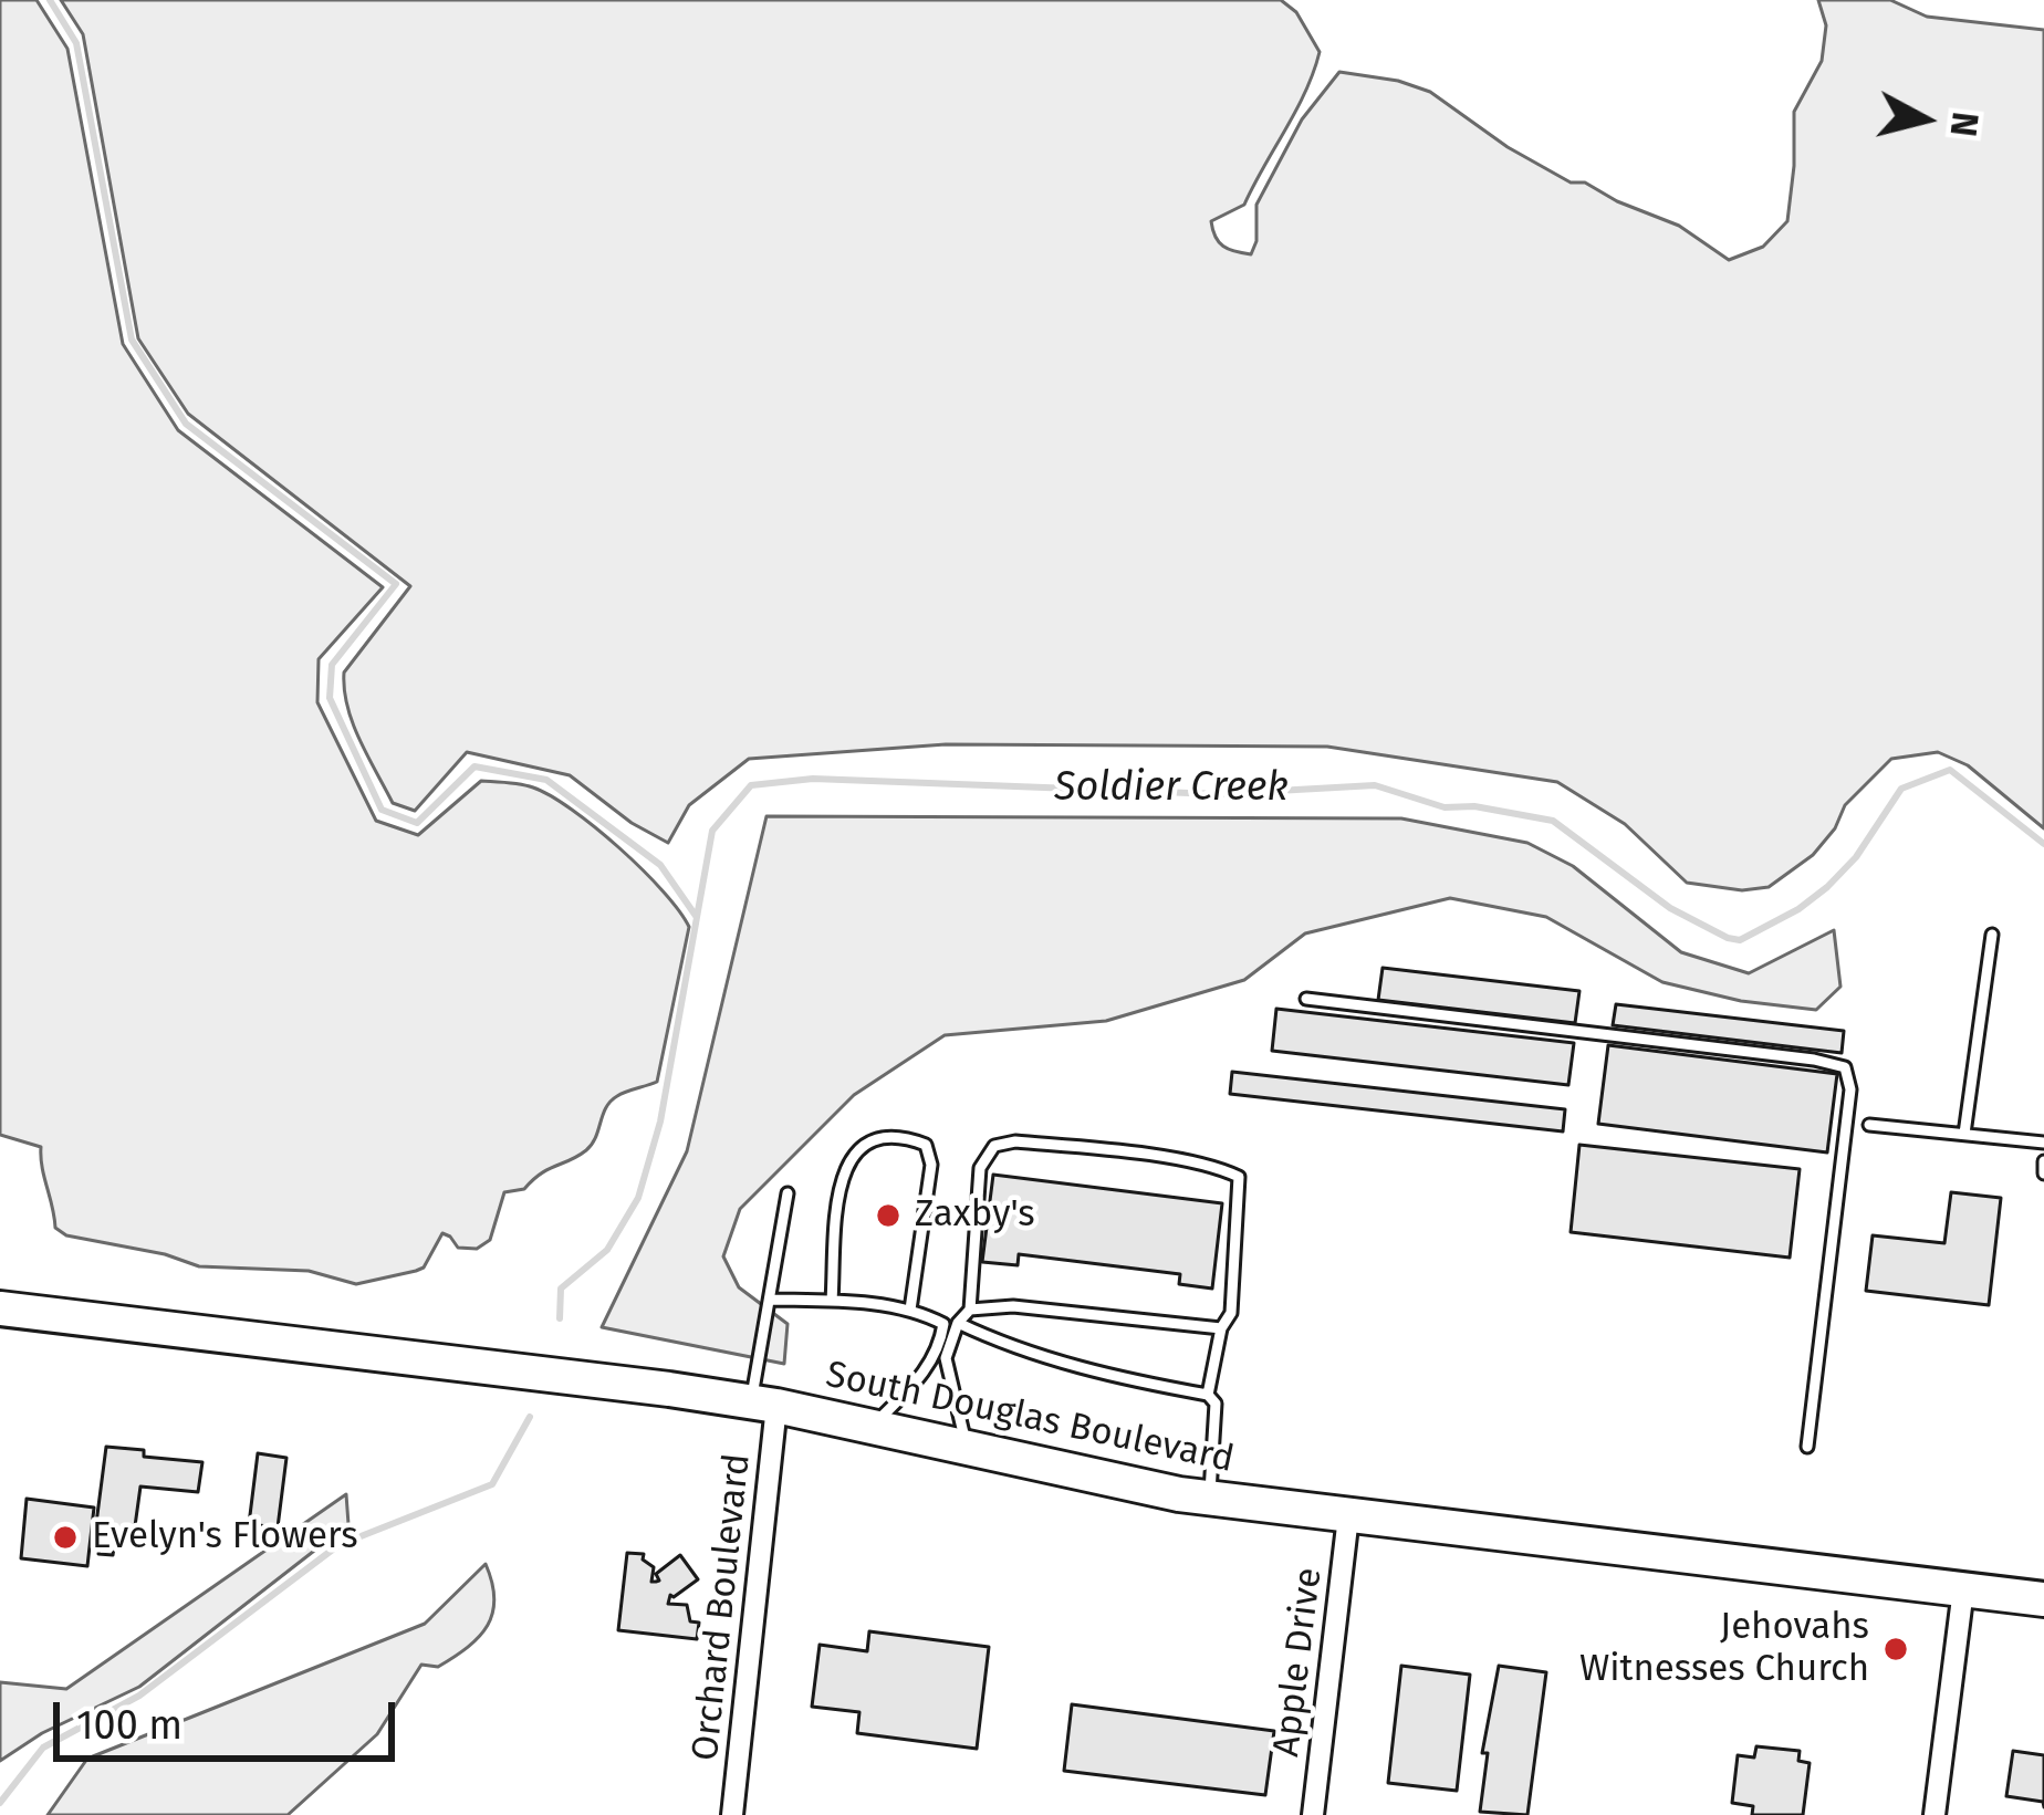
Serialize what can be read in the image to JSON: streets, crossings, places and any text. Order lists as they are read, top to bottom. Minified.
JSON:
{"streets":{"main road":["South Douglas Boulevard"],"street":["Orchard Boulevard","Apple Drive"]},"crossings":[["South Douglas Boulevard","Orchard Boulevard"],["South Douglas Boulevard","Apple Drive"]],"water":["Soldier Creek"],"places":["Zaxby's","Evelyn's Flowers","Jehovahs Witnesses Church"],"scale_bar":"100 m","north":"right"}
